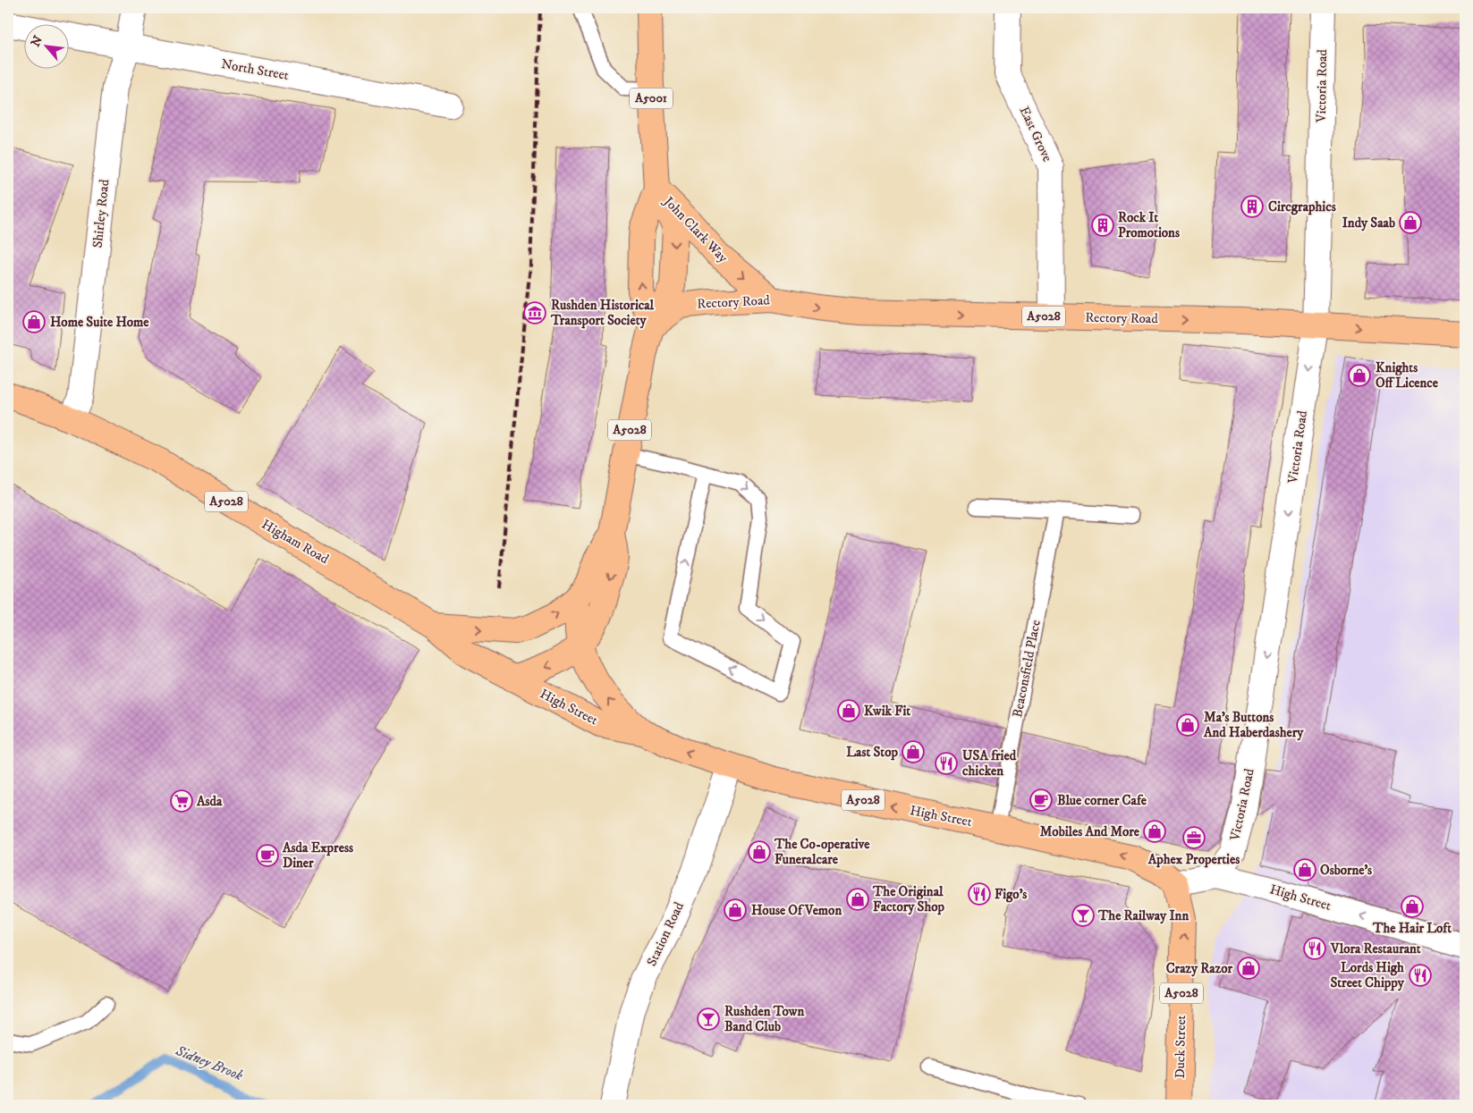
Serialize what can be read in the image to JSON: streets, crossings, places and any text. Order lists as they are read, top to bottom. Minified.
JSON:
{"streets":{"main road":["A5001","John Clark Way","Rectory Road","A5028","Higham Road","High Street","Duck Street"],"street":["North Street","Victoria Road","East Grove","Shirley Road","Station Road"],"lane":["Beaconsfield Place"]},"crossings":[["North Street","Shirley Road"],["Victoria Road","Rectory Road"],["Victoria Road","High Street"],["A5001","John Clark Way"],["A5001","Rectory Road"],["A5001","A5028"],["East Grove","Rectory Road"],["Shirley Road","Higham Road"],["John Clark Way","Rectory Road"],["Rectory Road","A5028"],["A5028","Higham Road"],["A5028","High Street"],["Higham Road","High Street"],["Beaconsfield Place","High Street"],["High Street","Station Road"],["High Street","Duck Street"]],"one_way":["Victoria Road","John Clark Way","Rectory Road","High Street","Duck Street"],"water":["Sidney Brook"],"places":{"building":["Circgraphics","Rock It Promotions"],"shop":["Indy Saab","Home Suite Home","Knights Off Licence","Kwik Fit","Ma’s Buttons And Haberdashery","Last Stop","Mobiles And More","The Co-operative Funeralcare","Osborne's","The Original Factory Shop","The Hair Loft","House Of Vemon","Crazy Razor"],"museum":["Rushden Historical Transport Society"],"restaurant":["USA fried chicken","Figo's","Vlora Restaurant","Lords High Street Chippy"],"cafe":["Blue corner Cafe","Asda Express Diner"],"supermarket":["Asda"],"office":["Aphex Properties"],"bar":["The Railway Inn","Rushden Town Band Club"]},"north":"top left"}
